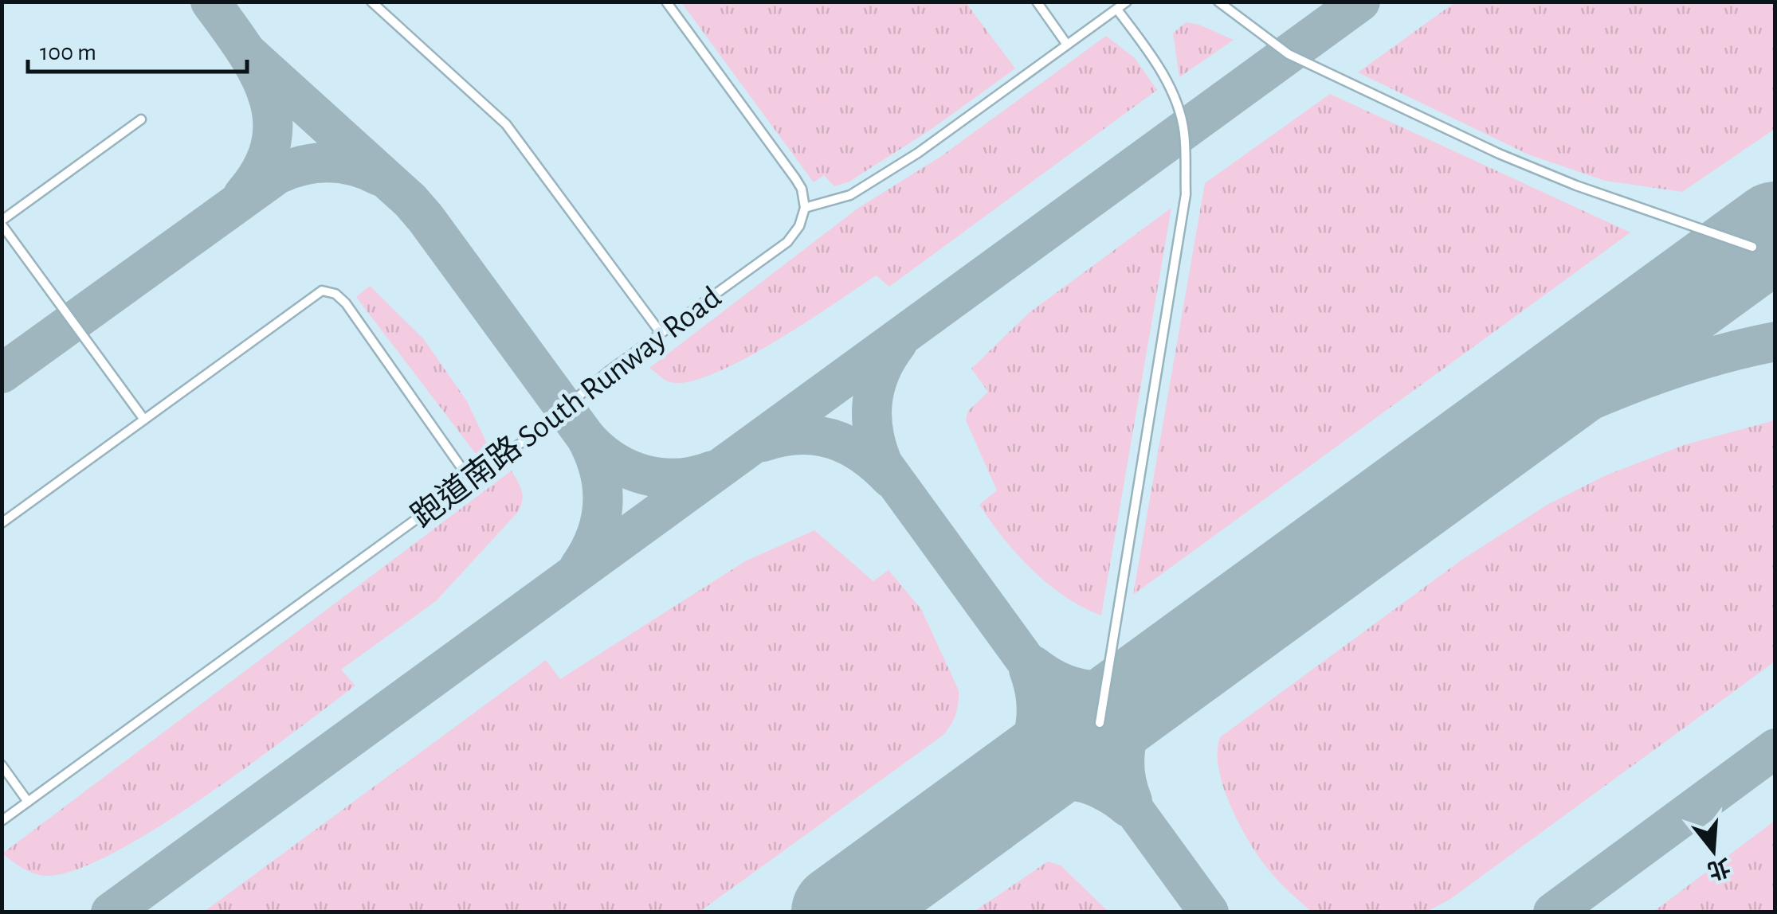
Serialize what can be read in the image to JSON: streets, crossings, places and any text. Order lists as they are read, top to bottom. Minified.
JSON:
{"streets":{"lane":["跑道南路 South Runway Road"]},"scale_bar":"100 m","north":"bottom"}
